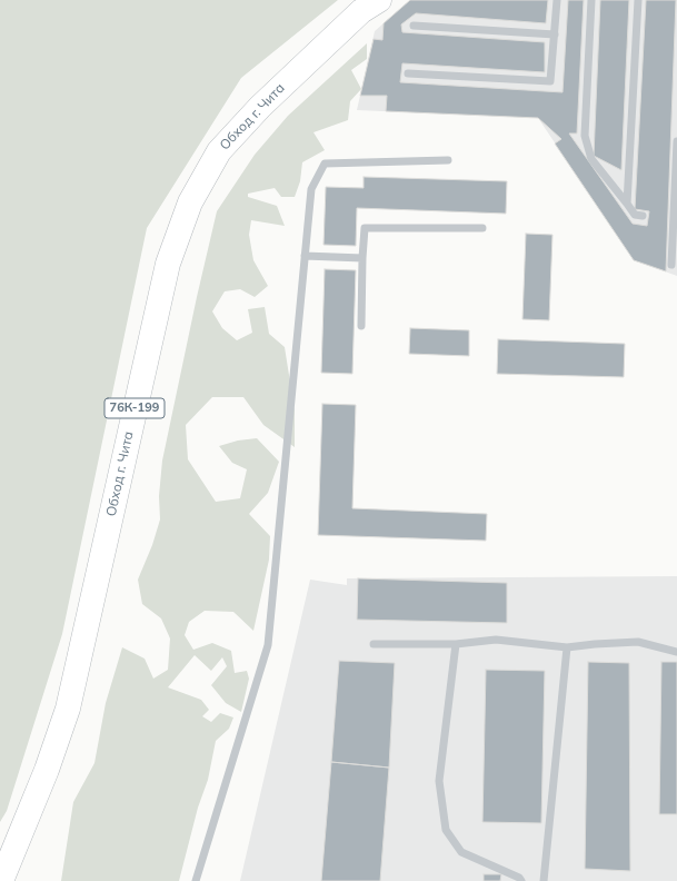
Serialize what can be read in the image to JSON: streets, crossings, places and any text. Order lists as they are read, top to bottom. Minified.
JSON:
{"streets":{"highway":["Обход г. Чита","76К-199"]}}
